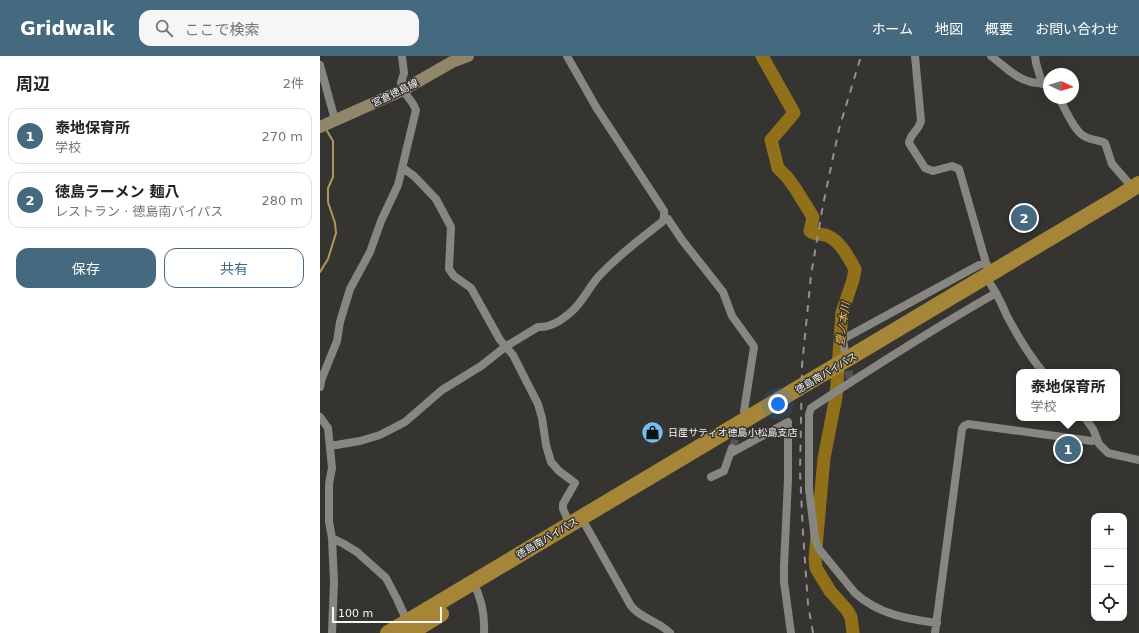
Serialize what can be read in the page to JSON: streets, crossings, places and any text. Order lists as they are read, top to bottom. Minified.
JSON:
{"streets":{"highway":["徳島南バイパス"],"main road":["宮倉徳島線"]},"water":["豊ノ本川"],"places":{"shop":["日産サティオ徳島小松島支店"]},"scale_bar":"100 m","north":"right","page":{"header":"Gridwalk","search":"ここで検索","nav":["ホーム","地図","概要","お問い合わせ"],"heading":["周辺","2件"],"list":[{"mark":"1","name":"泰地保育所","note":"学校","value":"270 m"},{"mark":"2","name":"徳島ラーメン 麺八","note":"レストラン · 徳島南バイパス","value":"280 m"}],"pins":["2","1"],"buttons":["保存","共有"],"popup":["泰地保育所","学校"],"map_buttons":["+","−"],"scale":"100 m"}}
